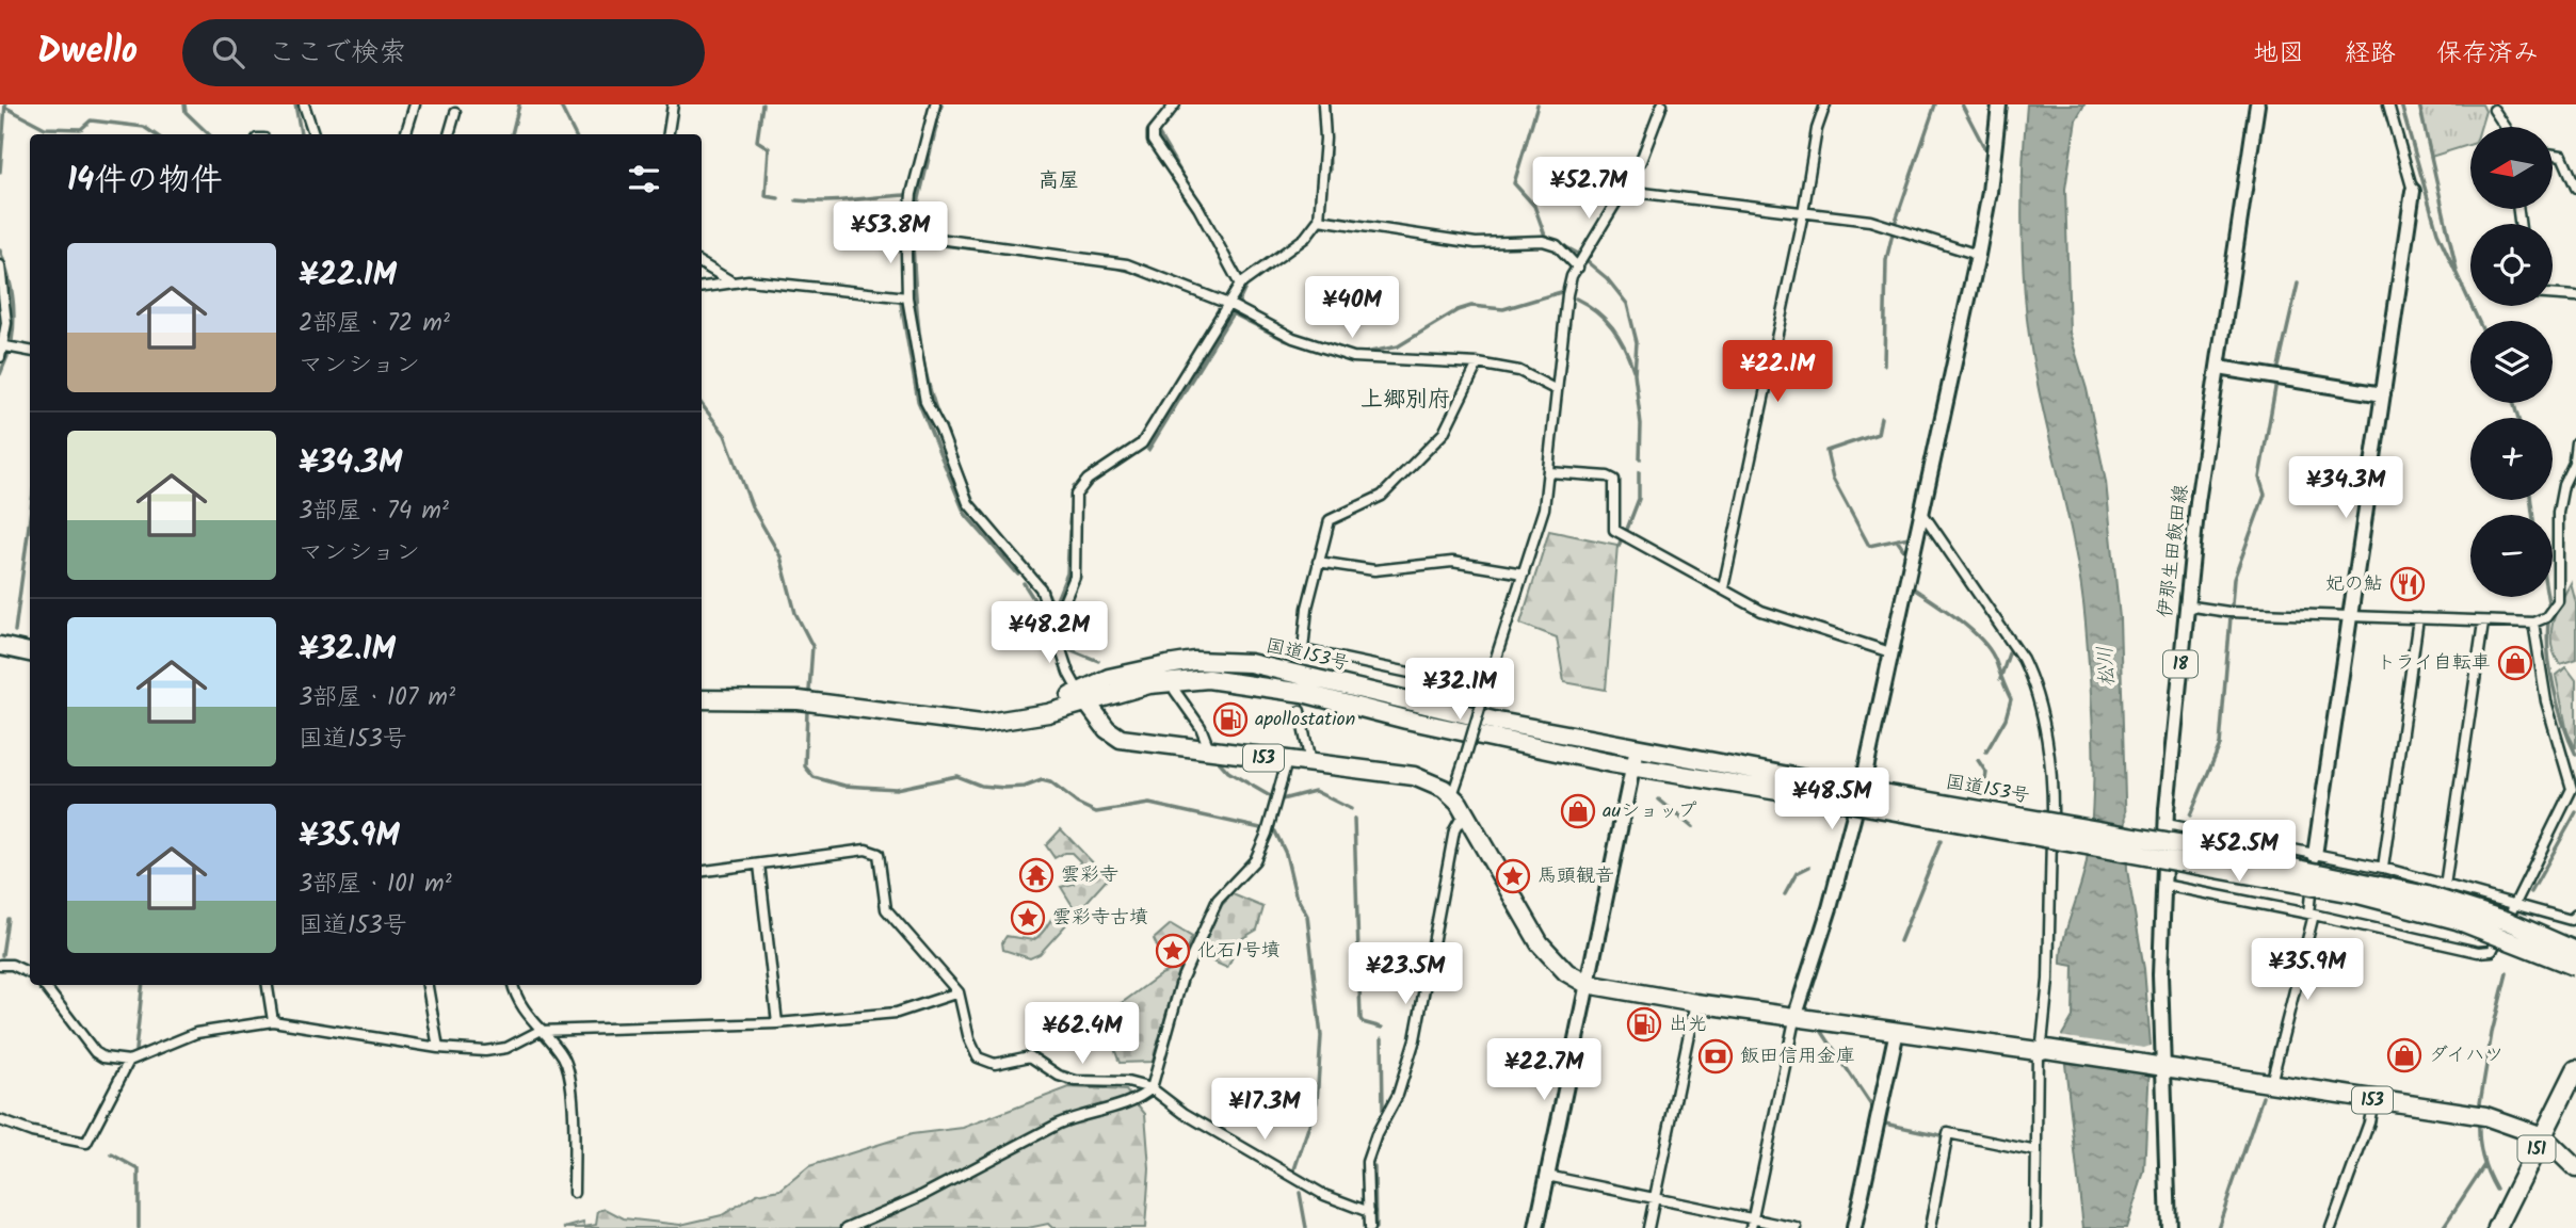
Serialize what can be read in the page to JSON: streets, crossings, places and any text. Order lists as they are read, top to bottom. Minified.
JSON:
{"streets":{"highway":["国道153号","153","151"],"street":["伊那生田飯田線","18"]},"crossings":[["伊那生田飯田線","153"],["国道153号","153"],["153","151"]],"districts":["高屋","上郷別府"],"water":["松川"],"places":{"restaurant":["妃の鮎"],"shop":["トライ自転車","auショップ","ダイハツ"],"fuel station":["apollostation","出光"],"temple":["雲彩寺"],"place":["馬頭観音","雲彩寺古墳","化石1号墳"],"bank":["飯田信用金庫"]},"north":"left","page":{"header":"Dwello","search":"ここで検索","nav":["地図","経路","保存済み"],"map_buttons":["+","−"],"heading":"14件の物件","price":["¥52.7M","¥53.8M","¥40M","¥22.1M","¥34.3M","¥48.2M","¥32.1M","¥48.5M","¥52.5M","¥35.9M","¥23.5M","¥62.4M","¥22.7M","¥17.3M"],"list":[{"name":"¥22.1M","note":"2部屋 · 72 m² · マンション"},{"name":"¥34.3M","note":"3部屋 · 74 m² · マンション"},{"name":"¥32.1M","note":"3部屋 · 107 m² · 国道153号"},{"name":"¥35.9M","note":"3部屋 · 101 m² · 国道153号"}]}}
